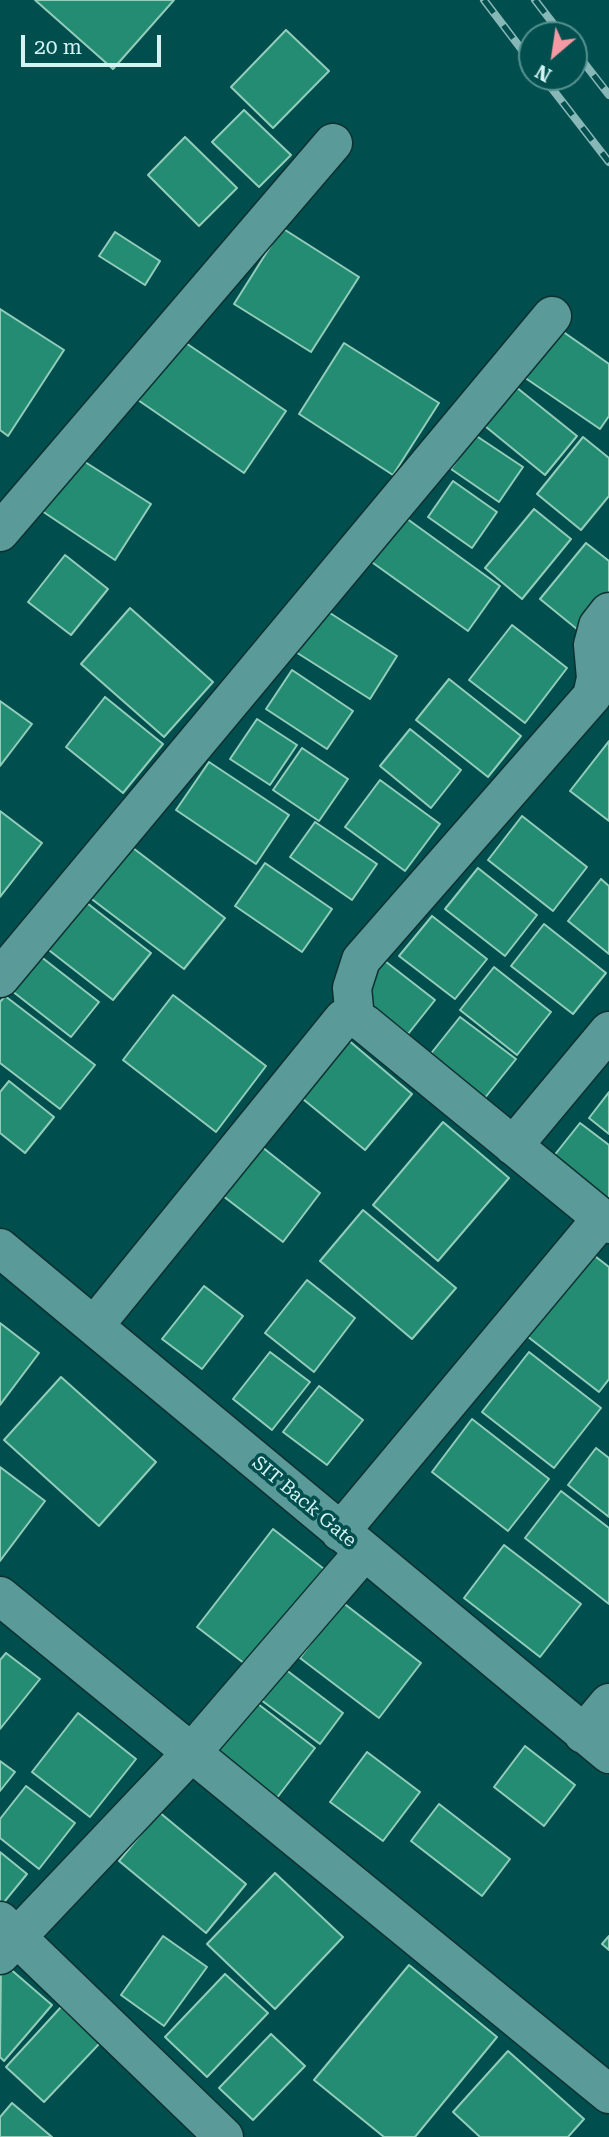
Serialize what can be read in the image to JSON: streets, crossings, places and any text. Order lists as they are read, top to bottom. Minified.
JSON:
{"streets":{"street":["SIT Back Gate"]},"scale_bar":"20 m","north":"bottom left"}
